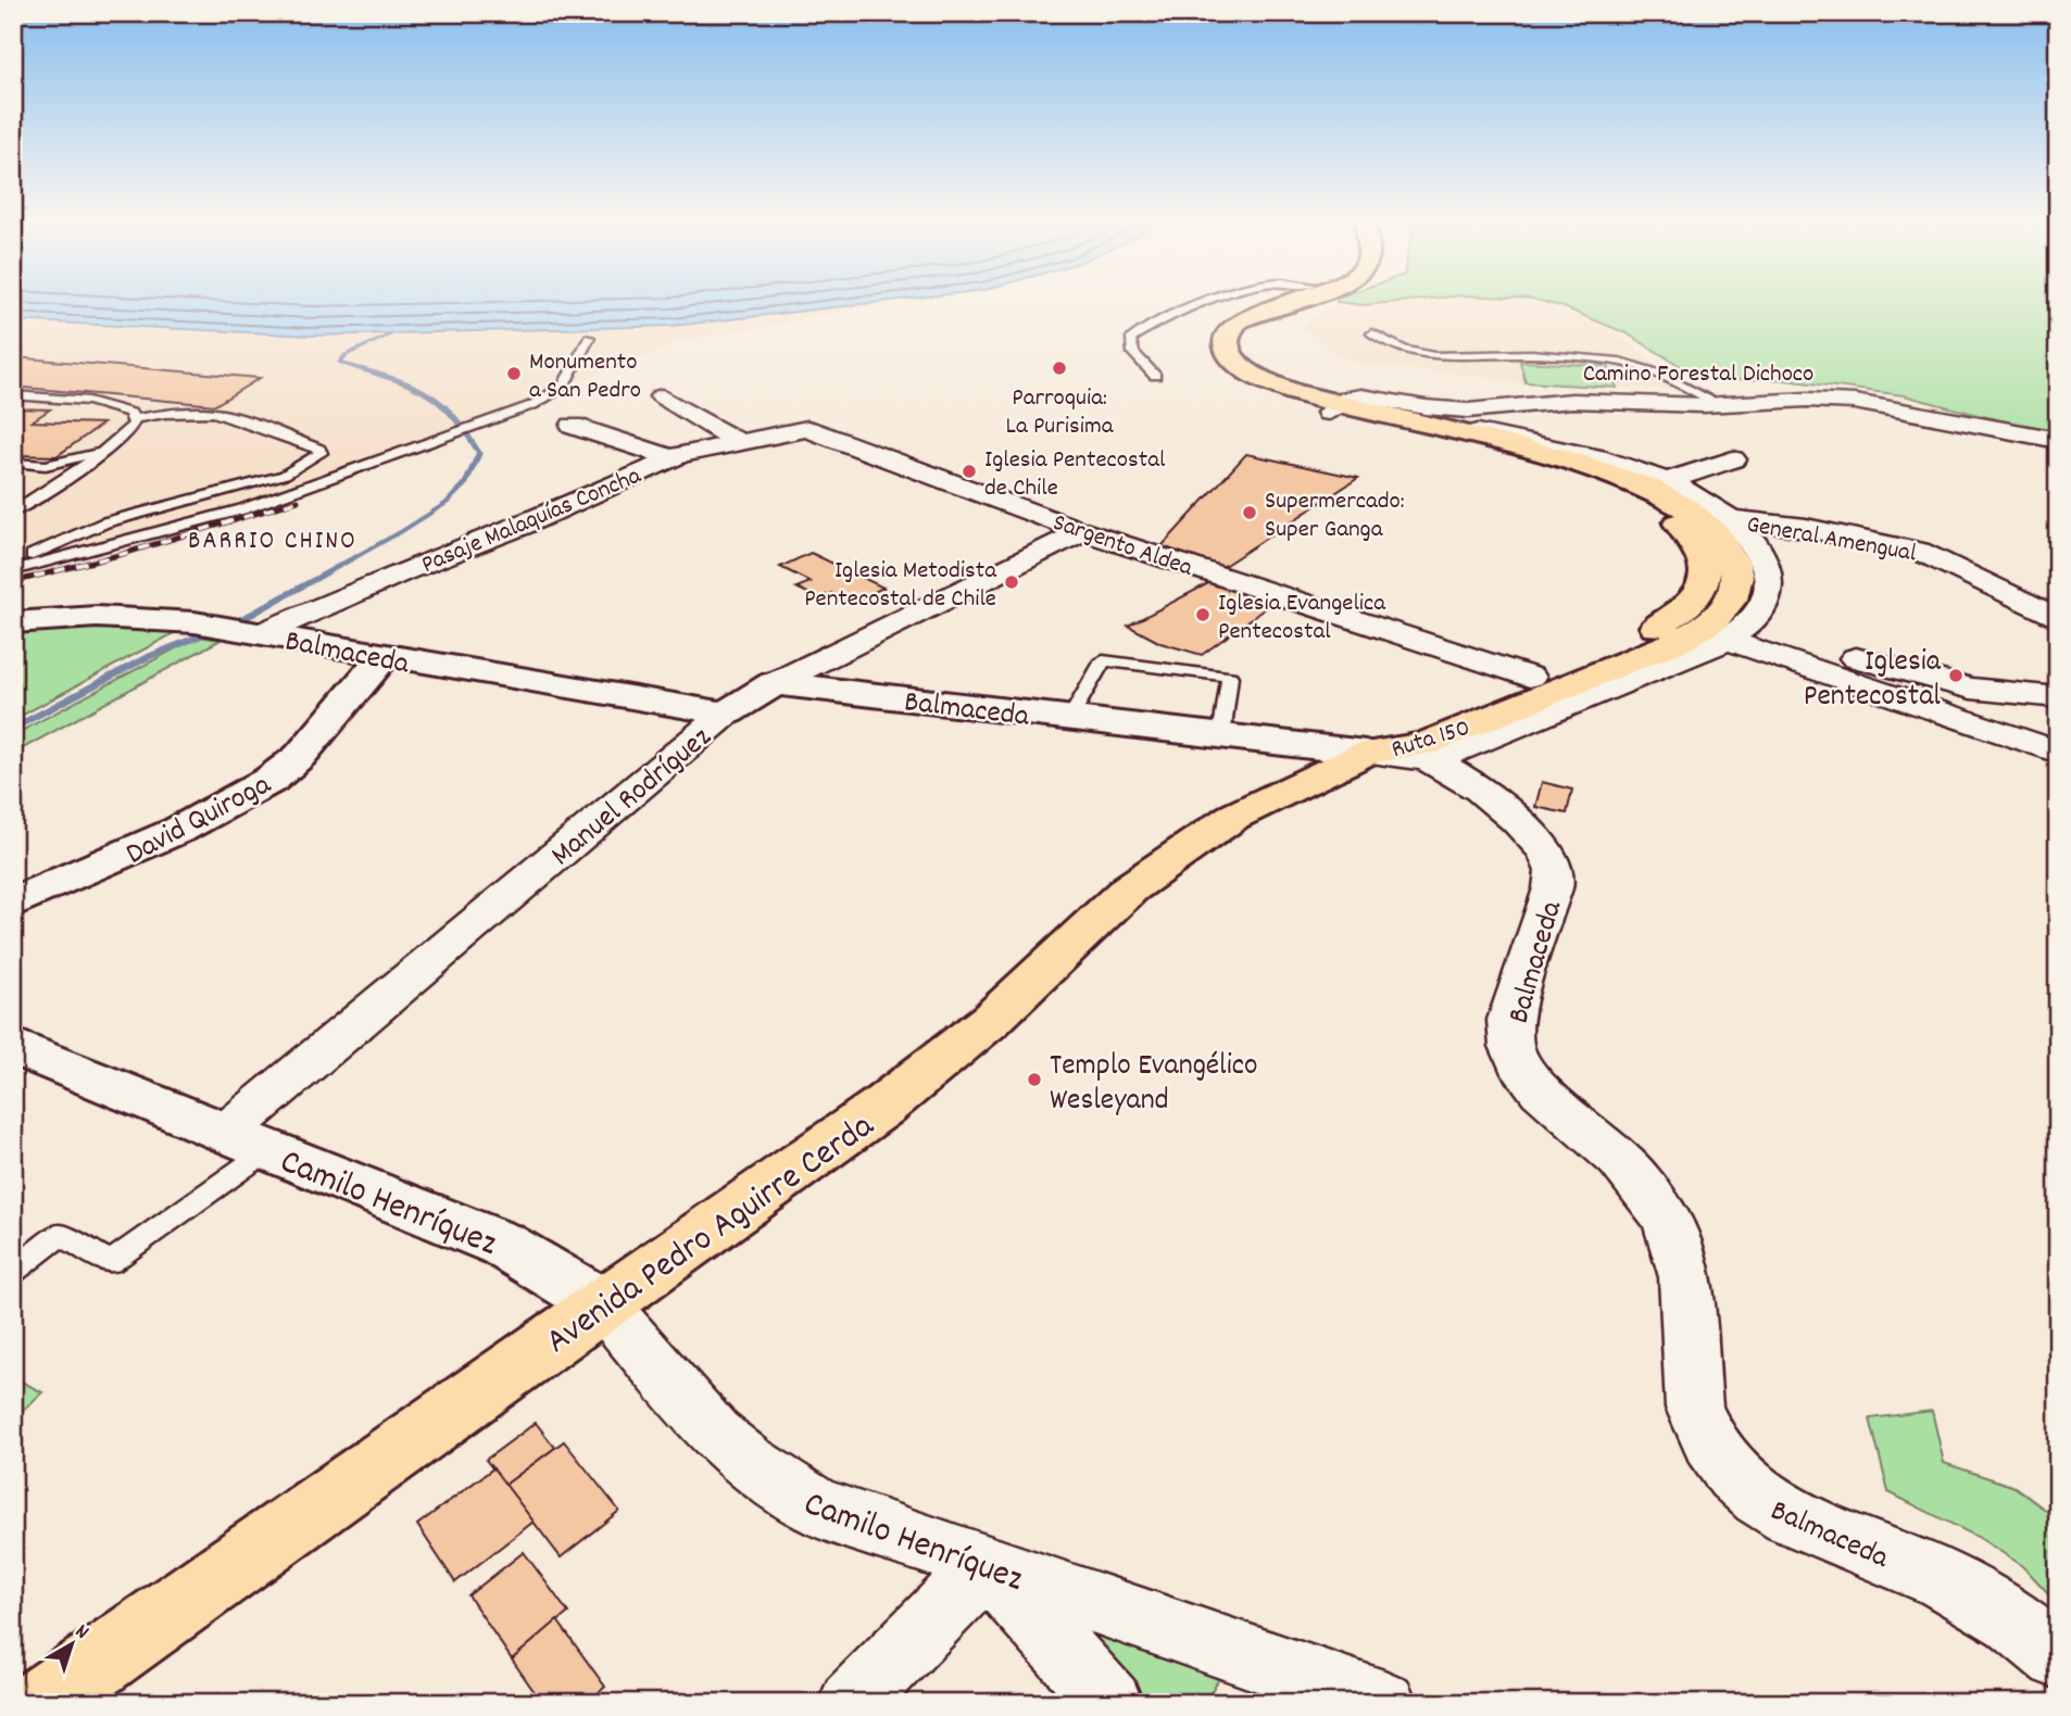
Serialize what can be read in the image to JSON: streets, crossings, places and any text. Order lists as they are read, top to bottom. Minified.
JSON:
{"streets":{"main road":["Ruta 150","Avenida Pedro Aguirre Cerda"],"street":["Camino Forestal Dichoco","Pasaje Malaquías Concha","General Amengual","Sargento Aldea","Balmaceda","Manuel Rodríguez","David Quiroga","Camilo Henríquez"]},"crossings":[["Camino Forestal Dichoco","Ruta 150"],["Pasaje Malaquías Concha","Sargento Aldea"],["Pasaje Malaquías Concha","Balmaceda"],["Sargento Aldea","Ruta 150"],["Sargento Aldea","Manuel Rodríguez"],["Balmaceda","Ruta 150"],["Balmaceda","Manuel Rodríguez"],["Balmaceda","David Quiroga"],["Balmaceda","Avenida Pedro Aguirre Cerda"],["Ruta 150","Avenida Pedro Aguirre Cerda"],["Manuel Rodríguez","Camilo Henríquez"],["Camilo Henríquez","Avenida Pedro Aguirre Cerda"]],"districts":["BARRIO CHINO"],"places":["Parroquia: La Purisima","Monumento a San Pedro","Iglesia Pentecostal de Chile","Supermercado: Super Ganga","Iglesia Metodista Pentecostal de Chile","Iglesia Evangelica Pentecostal","Iglesia Pentecostal","Templo Evangélico Wesleyand"],"north":"top right"}
